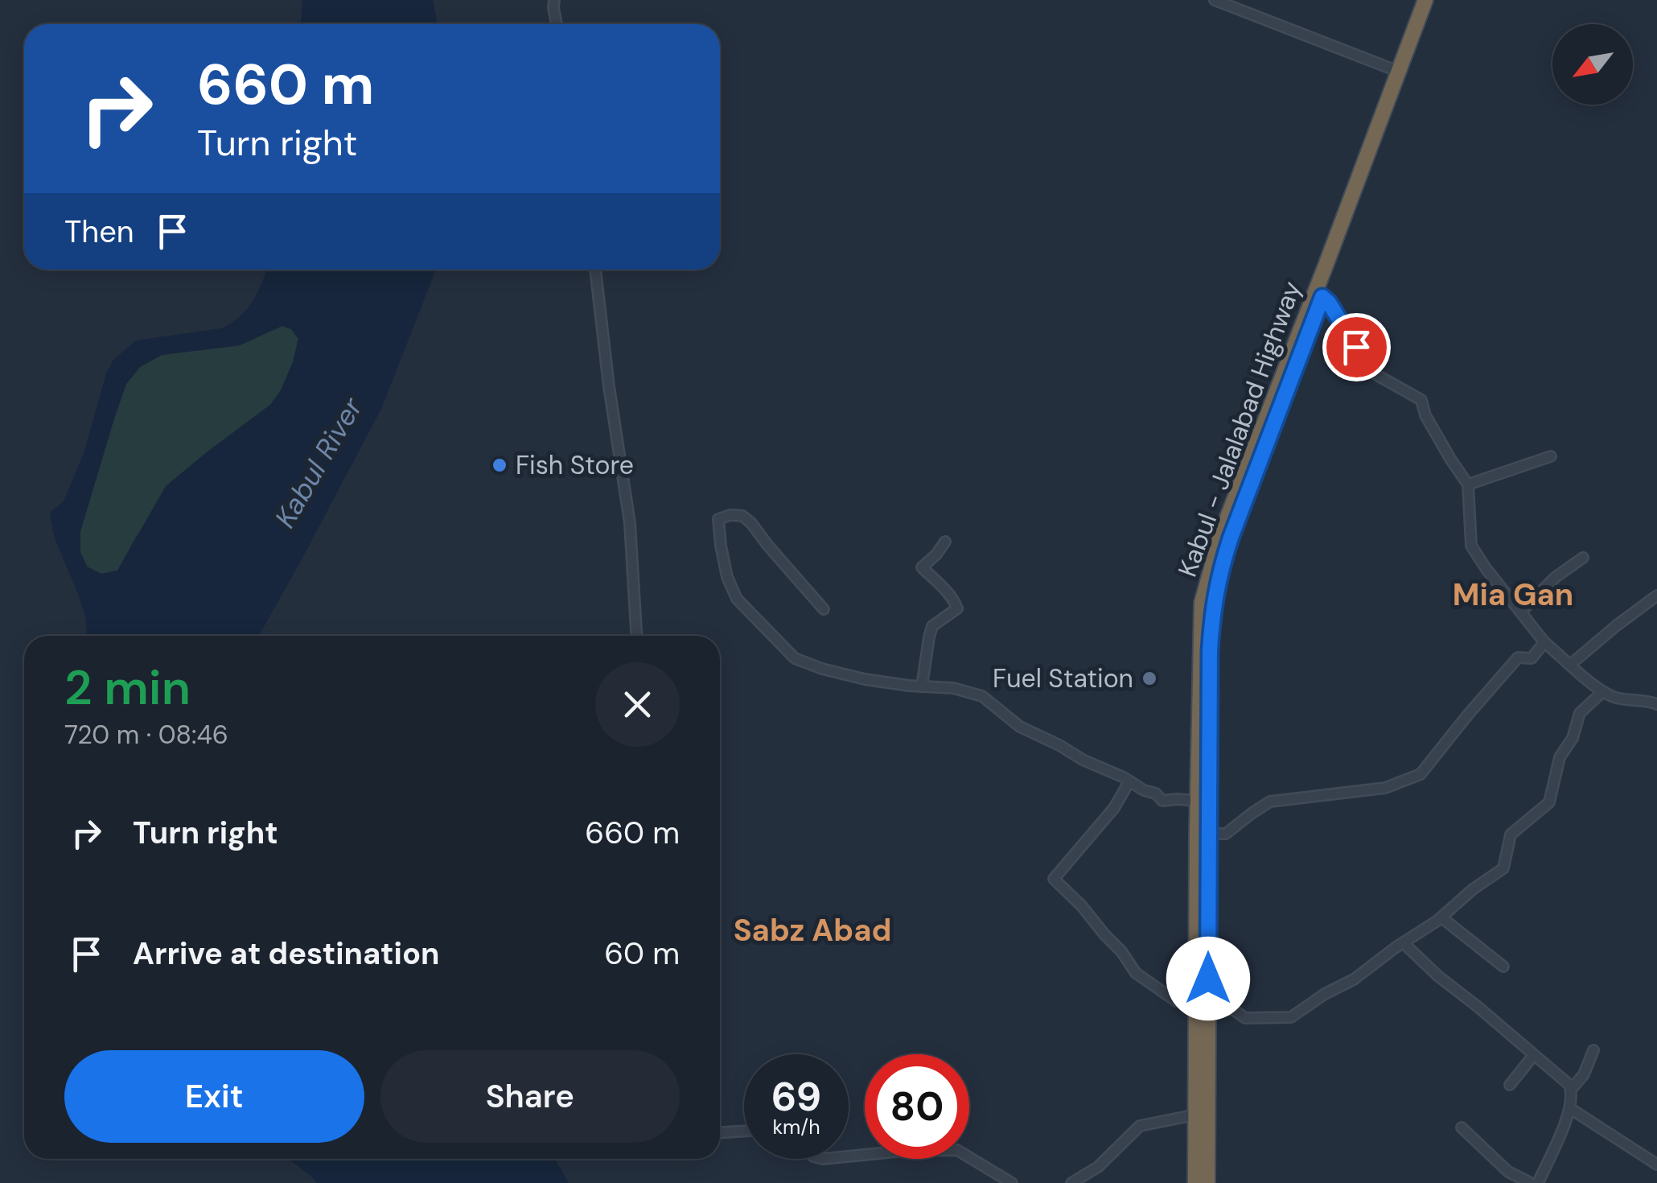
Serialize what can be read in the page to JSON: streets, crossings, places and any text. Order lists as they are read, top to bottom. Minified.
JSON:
{"streets":{"highway":["Kabul - Jalalabad Highway"]},"districts":["Mia Gan","Sabz Abad"],"water":["Kabul River"],"places":["Fish Store","Fuel Station"],"north":"bottom left","page":{"turn":["660 m","Turn right"],"then":"Then","heading":["2 min","720 m · 08:46"],"list":[{"name":"Turn right","value":"660 m"},{"name":"Arrive at destination","value":"60 m"}],"buttons":["Exit","Share"],"speed":"69 km/h","limit":"80"}}
